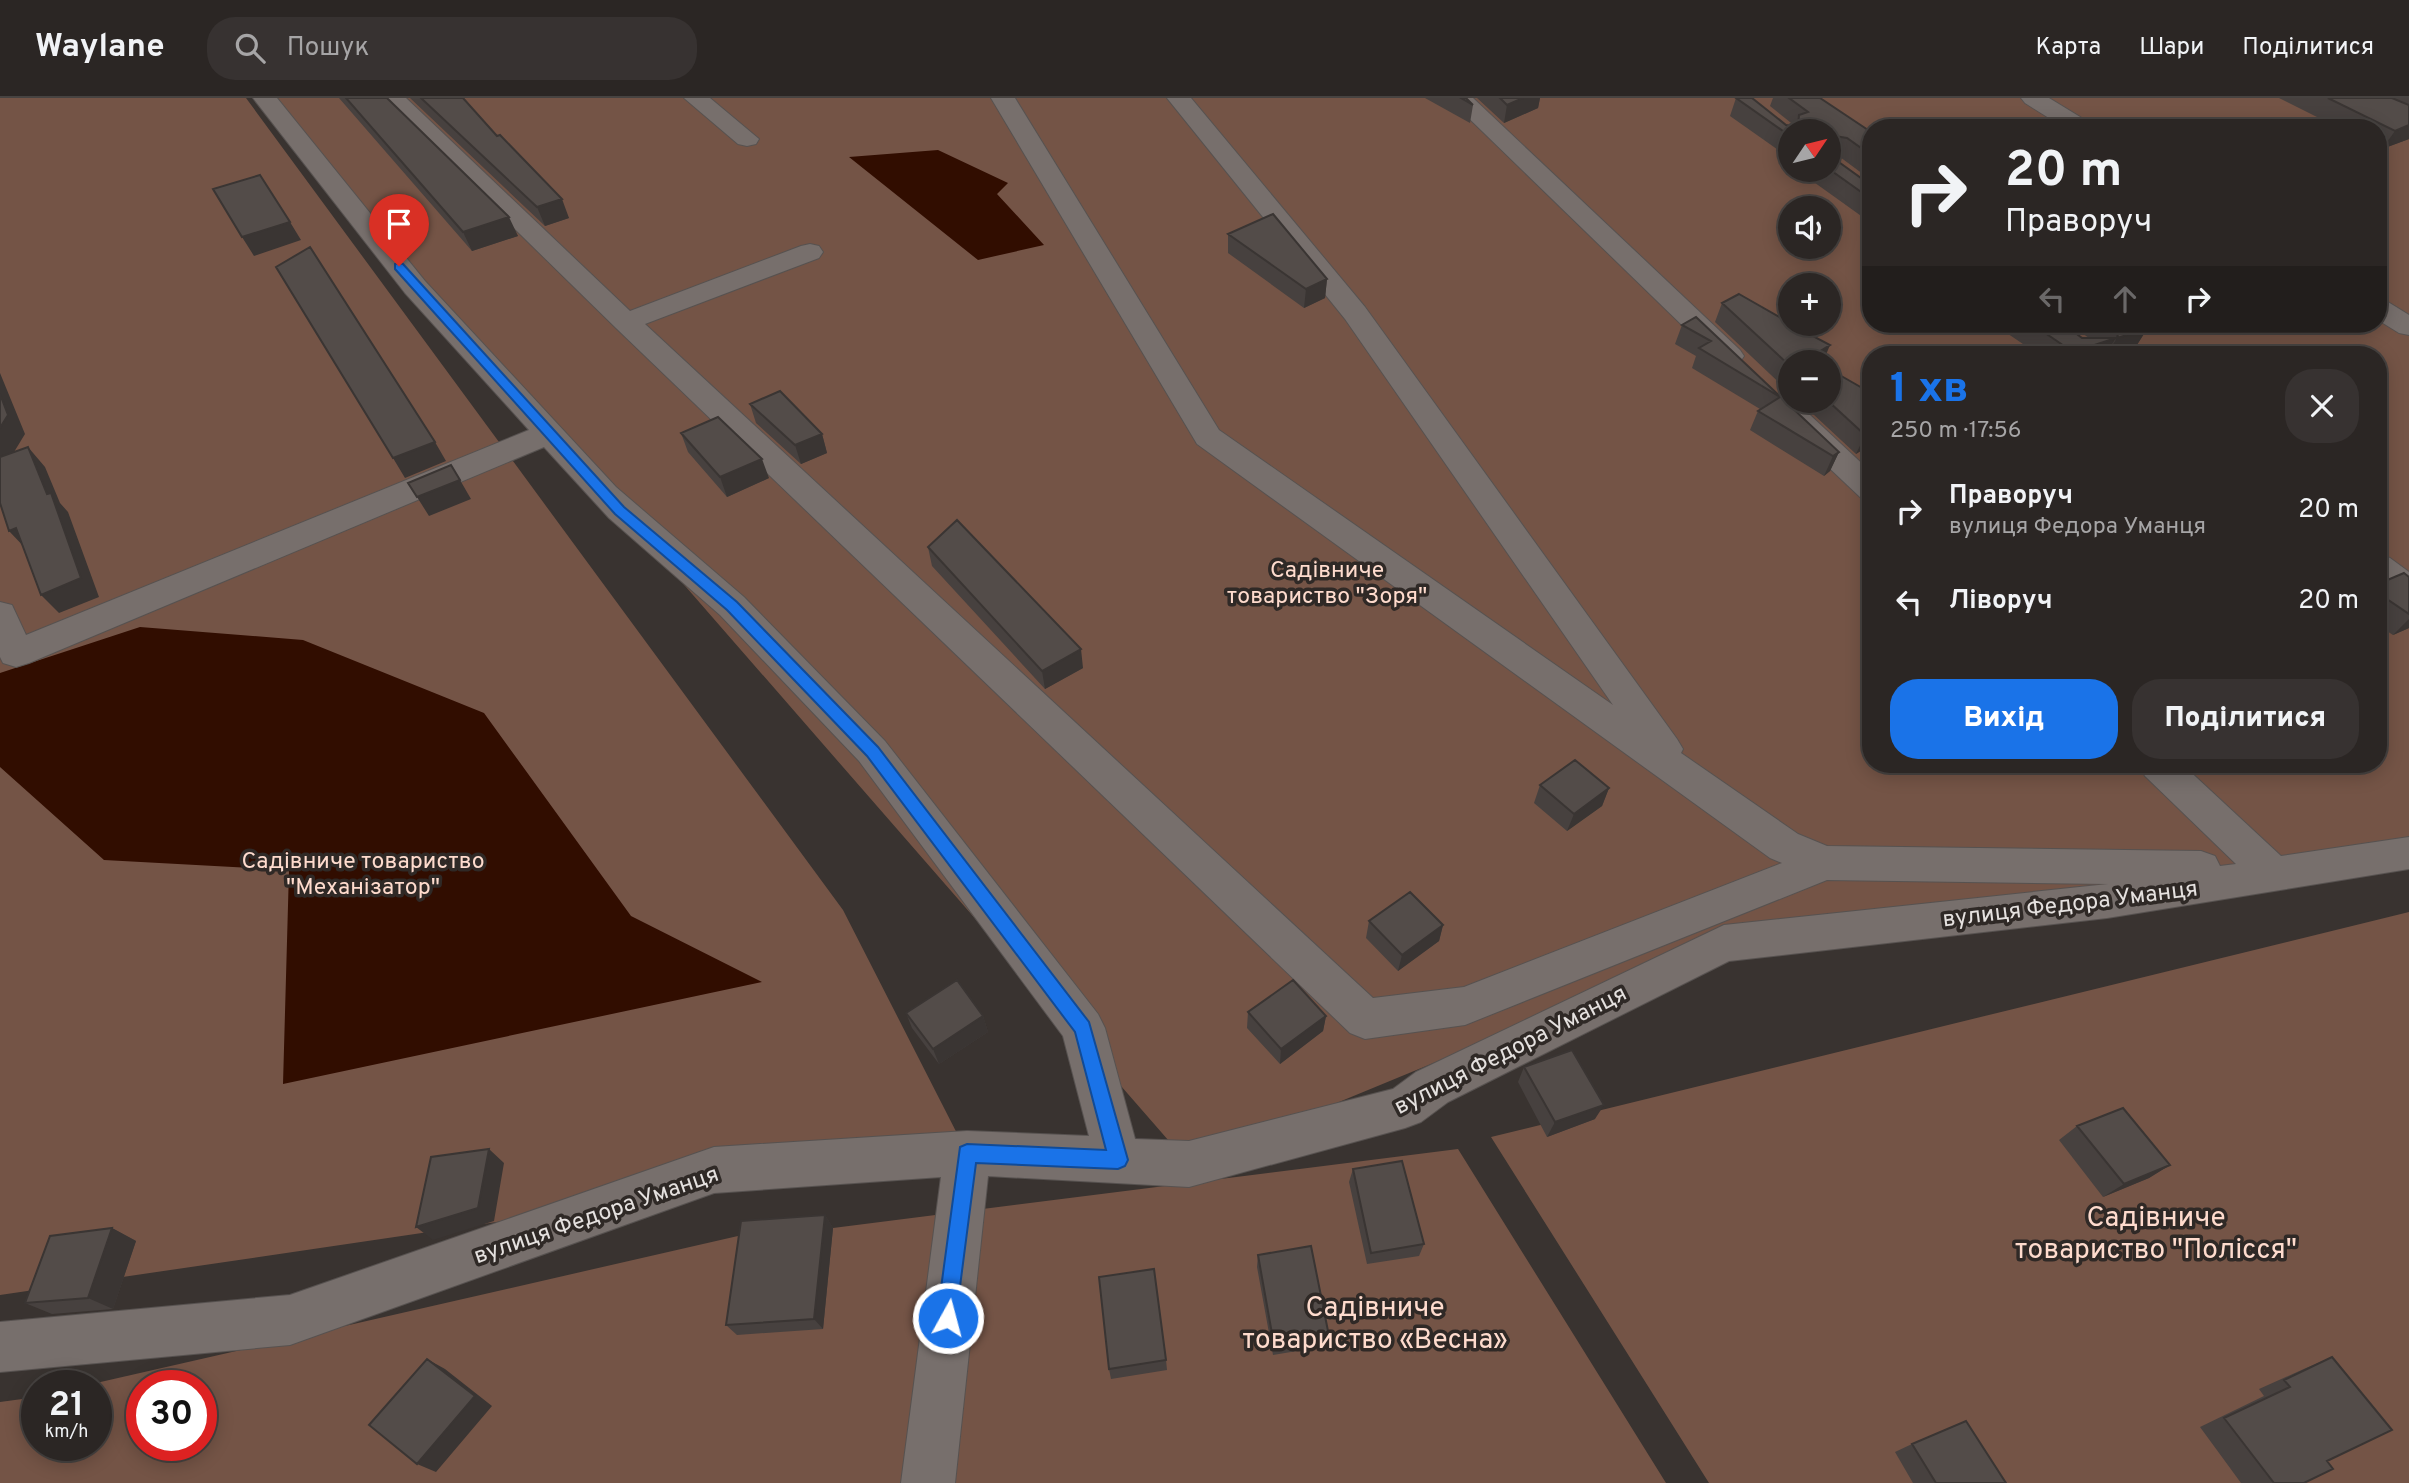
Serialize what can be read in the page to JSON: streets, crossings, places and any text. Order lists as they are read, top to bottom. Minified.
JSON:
{"streets":{"street":["вулиця Федора Уманця"]},"parks":["Садівниче товариство \"Зоря\"","Садівниче товариство \"Механізатор\"","Садівниче товариство \"Полісся\"","Садівниче товариство «Весна»"],"north":"top right","page":{"header":"Waylane","search":"Пошук","nav":["Карта","Шари","Поділитися"],"map_buttons":["+","−"],"turn":["20 m","Праворуч"],"heading":["1 хв","250 m · 17:56"],"list":[{"name":"Праворуч","note":"вулиця Федора Уманця","value":"20 m"},{"name":"Ліворуч","value":"20 m"}],"buttons":["Вихід","Поділитися"],"speed":"21 km/h","limit":"30"}}
